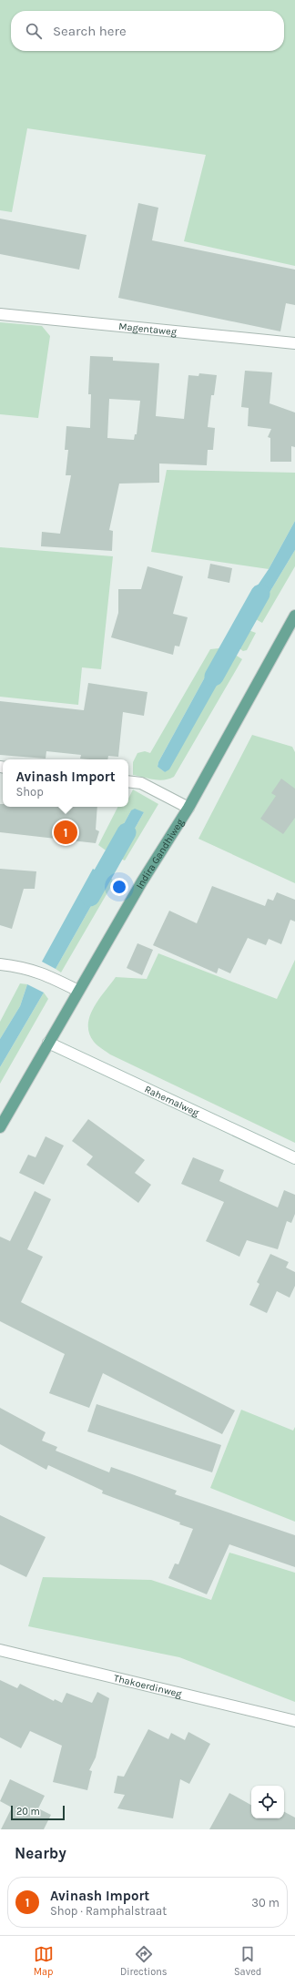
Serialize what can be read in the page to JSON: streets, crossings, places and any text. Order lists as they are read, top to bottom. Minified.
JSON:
{"streets":{"main road":["Indira Gandhiweg"],"street":["Magentaweg","Rahemalweg","Thakoerdinweg"]},"crossings":[["Indira Gandhiweg","Rahemalweg"]],"scale_bar":"20 m","page":{"search":"Search here","popup":["Avinash Import","Shop"],"pins":"1","scale":"20 m","heading":"Nearby","list":[{"mark":"1","name":"Avinash Import","note":"Shop · Ramphalstraat","value":"30 m"}],"nav":["Map","Directions","Saved"]}}
